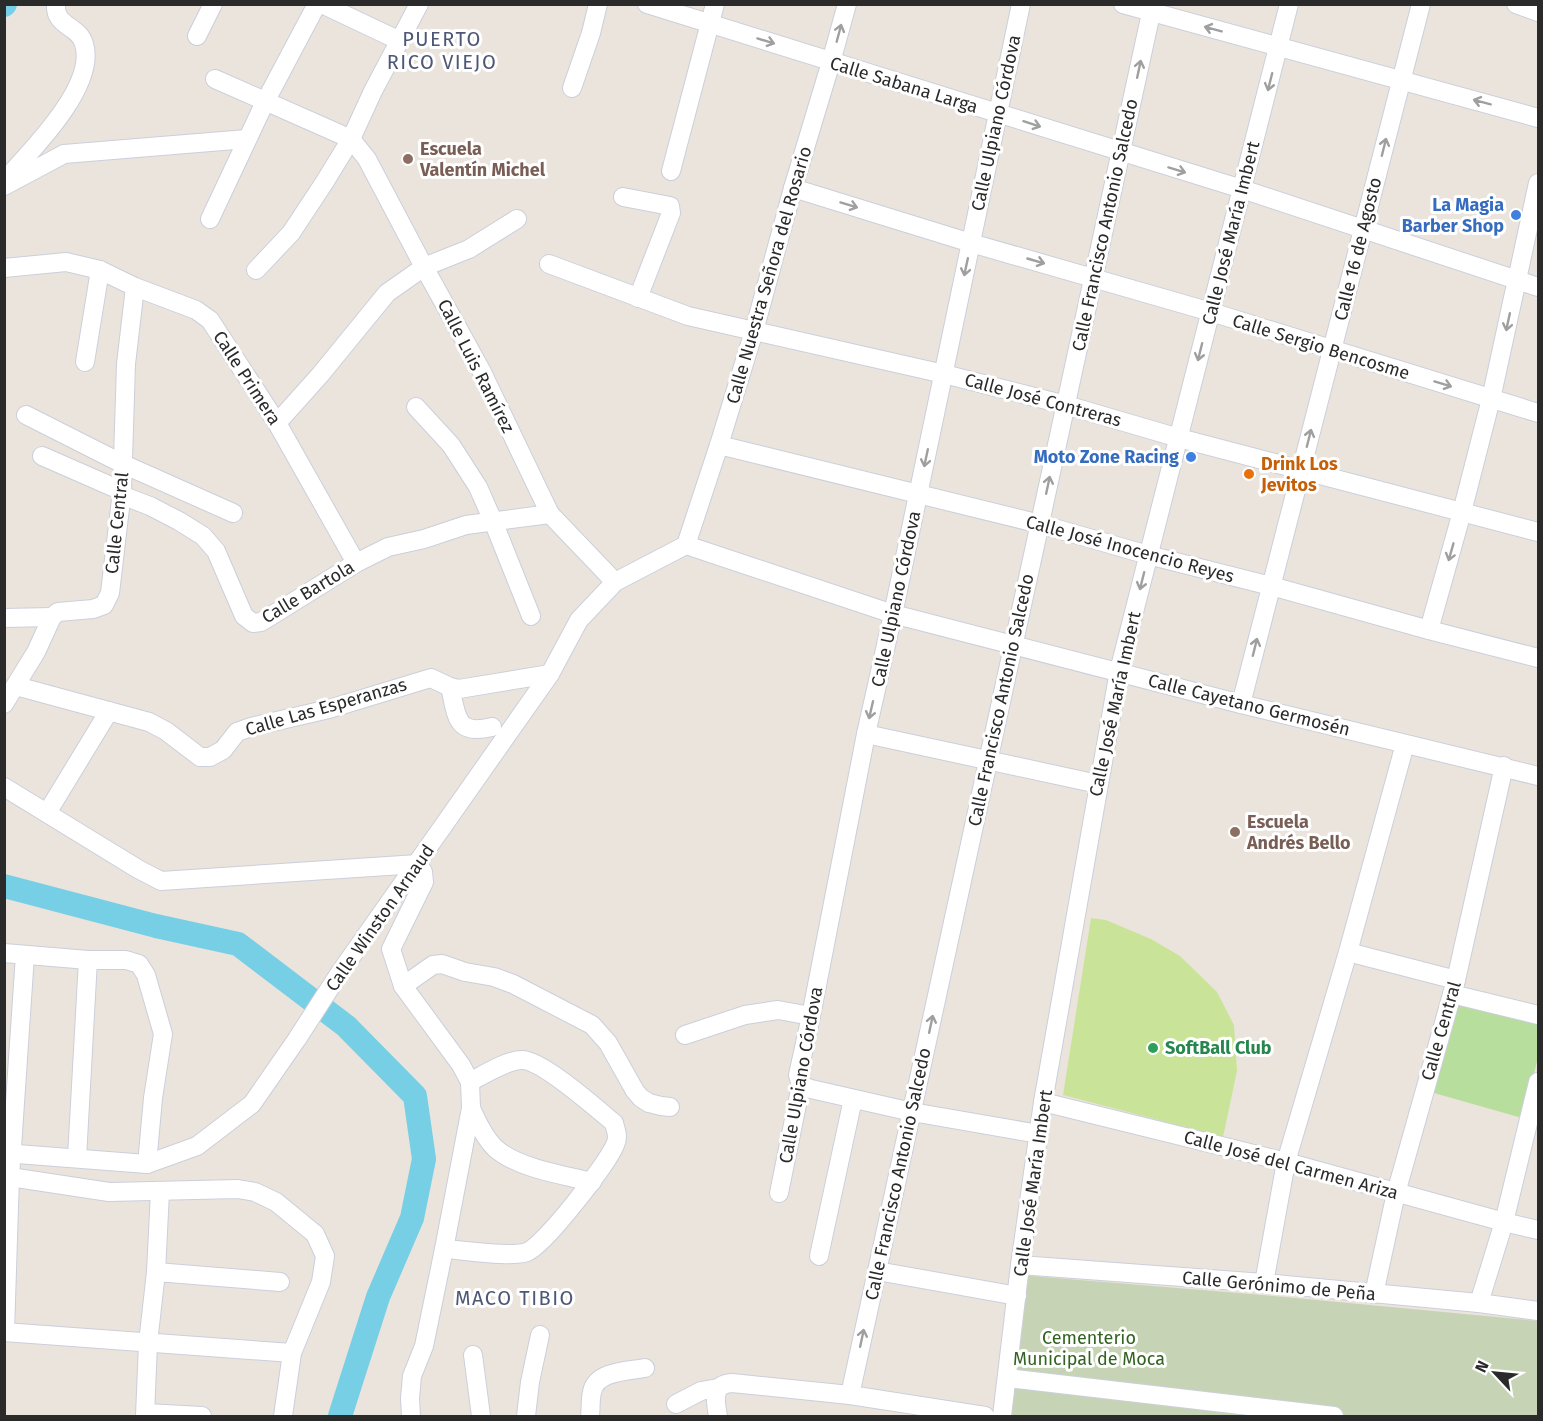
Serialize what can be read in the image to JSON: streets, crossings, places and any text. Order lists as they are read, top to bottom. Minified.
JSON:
{"streets":{"street":["Calle Sabana Larga","Calle Ulpiano Córdova","Calle Francisco Antonio Salcedo","Calle José María Imbert","Calle 16 de Agosto","Calle Nuestra Señora del Rosario","Calle Sergio Bencosme","Calle Luis Ramírez","Calle Primera","Calle José Contreras","Calle Central","Calle José Inocencio Reyes","Calle Bartola","Calle Cayetano Germosén","Calle Las Esperanzas","Calle Winston Arnaud","Calle José del Carmen Ariza","Calle Gerónimo de Peña"]},"crossings":[["Calle Sabana Larga","Calle Ulpiano Córdova"],["Calle Sabana Larga","Calle Francisco Antonio Salcedo"],["Calle Sabana Larga","Calle José María Imbert"],["Calle Sabana Larga","Calle 16 de Agosto"],["Calle Sabana Larga","Calle Nuestra Señora del Rosario"],["Calle Ulpiano Córdova","Calle Sergio Bencosme"],["Calle Ulpiano Córdova","Calle José Contreras"],["Calle Ulpiano Córdova","Calle José Inocencio Reyes"],["Calle Ulpiano Córdova","Calle Cayetano Germosén"],["Calle Francisco Antonio Salcedo","Calle Sergio Bencosme"],["Calle Francisco Antonio Salcedo","Calle José Contreras"],["Calle Francisco Antonio Salcedo","Calle José Inocencio Reyes"],["Calle Francisco Antonio Salcedo","Calle Cayetano Germosén"],["Calle José María Imbert","Calle Sergio Bencosme"],["Calle José María Imbert","Calle José Contreras"],["Calle José María Imbert","Calle José Inocencio Reyes"],["Calle José María Imbert","Calle Cayetano Germosén"],["Calle José María Imbert","Calle José del Carmen Ariza"],["Calle José María Imbert","Calle Gerónimo de Peña"],["Calle 16 de Agosto","Calle Sergio Bencosme"],["Calle 16 de Agosto","Calle José Contreras"],["Calle 16 de Agosto","Calle José Inocencio Reyes"],["Calle 16 de Agosto","Calle Cayetano Germosén"],["Calle Nuestra Señora del Rosario","Calle Sergio Bencosme"],["Calle Nuestra Señora del Rosario","Calle José Contreras"],["Calle Nuestra Señora del Rosario","Calle José Inocencio Reyes"],["Calle Nuestra Señora del Rosario","Calle Cayetano Germosén"],["Calle Nuestra Señora del Rosario","Calle Winston Arnaud"],["Calle Luis Ramírez","Calle Bartola"],["Calle Luis Ramírez","Calle Winston Arnaud"],["Calle Primera","Calle Central"],["Calle Primera","Calle Bartola"],["Calle Central","Calle Bartola"],["Calle Central","Calle Cayetano Germosén"],["Calle Central","Calle José del Carmen Ariza"],["Calle Central","Calle Gerónimo de Peña"],["Calle Cayetano Germosén","Calle Winston Arnaud"],["Calle Las Esperanzas","Calle Winston Arnaud"]],"one_way":["Calle Francisco Antonio Salcedo","Calle 16 de Agosto","Calle Sergio Bencosme"],"districts":["PUERTO RICO VIEJO","MACO TIBIO"],"parks":["Cementerio Municipal de Moca"],"places":["Escuela Valentín Michel","La Magia Barber Shop","Moto Zone Racing","Drink Los Jevitos","Escuela Andrés Bello","SoftBall Club"],"north":"top left"}
